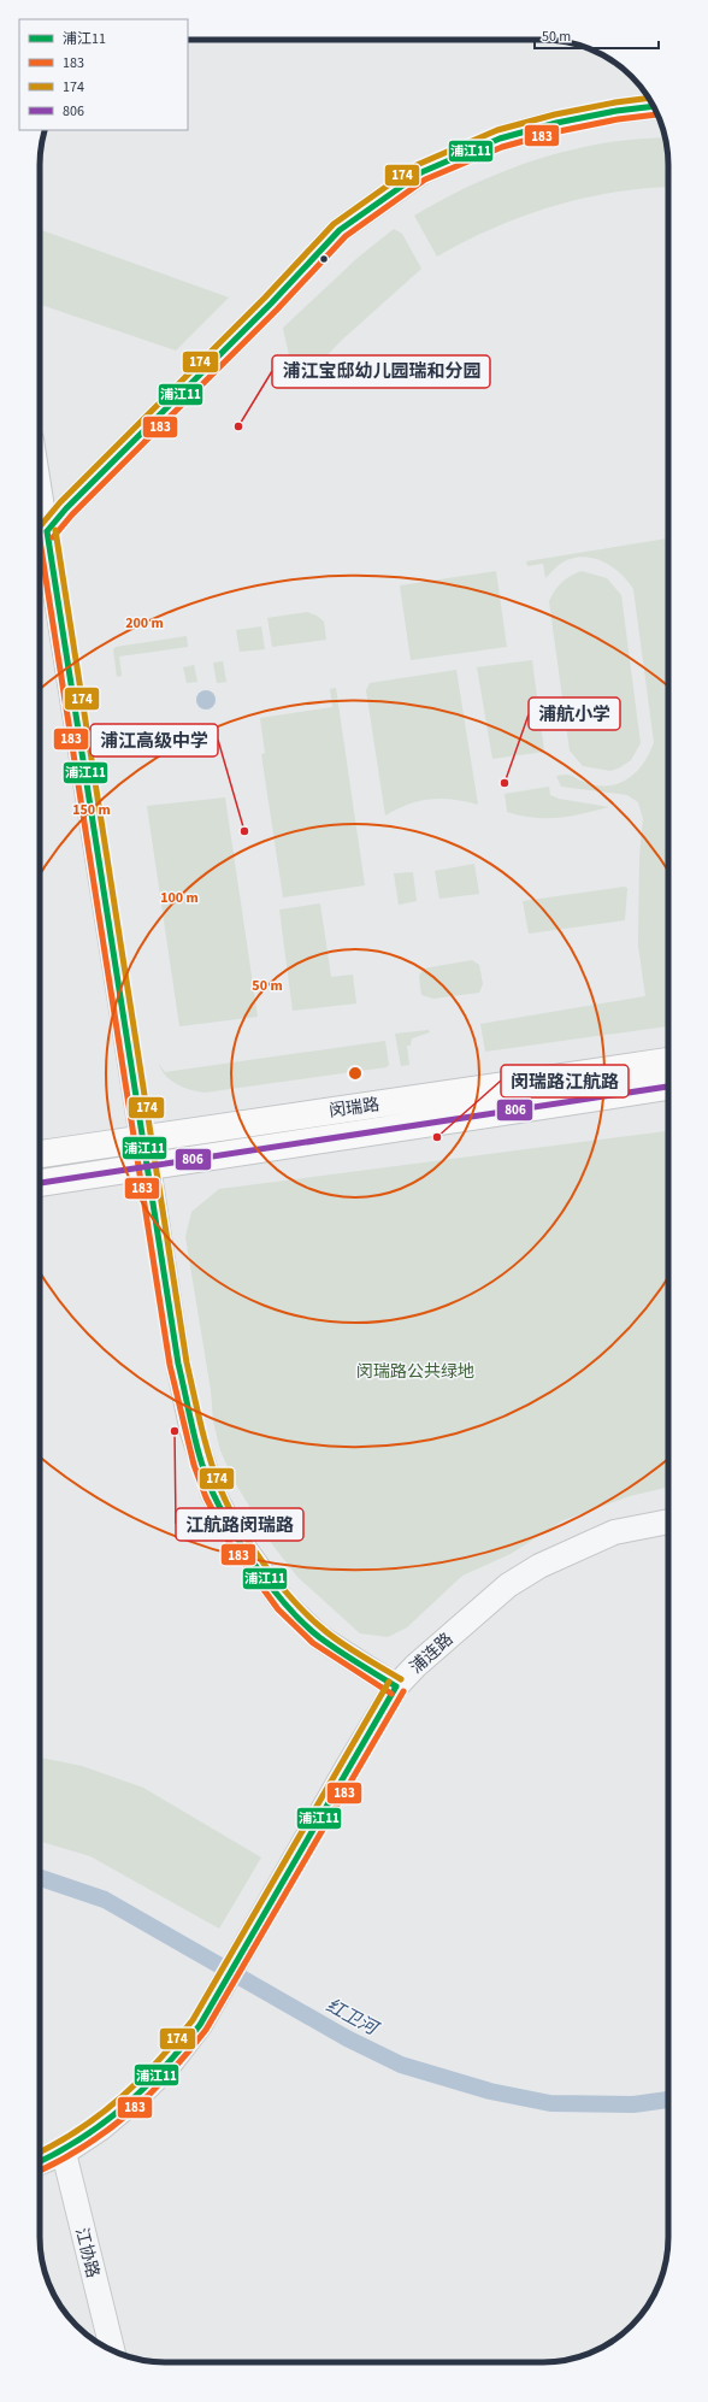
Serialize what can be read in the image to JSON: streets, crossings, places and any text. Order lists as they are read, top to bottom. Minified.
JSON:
{"streets":{"main road":["闵瑞路"],"street":["浦连路","江协路"]},"crossings":[["浦连路","江协路"]],"water":["红卫河"],"parks":["闵瑞路公共绿地"],"places":["浦江宝邸幼儿园瑞和分园","浦航小学","浦江高级中学","闵瑞路江航路","江航路闵瑞路"],"lines":["transit line 174","transit line 浦江11","transit line 183","transit line 806"],"legend":["浦江11","183","174","806"],"scale_bar":"50 m","rings":["200 m","150 m","100 m","50 m"]}
